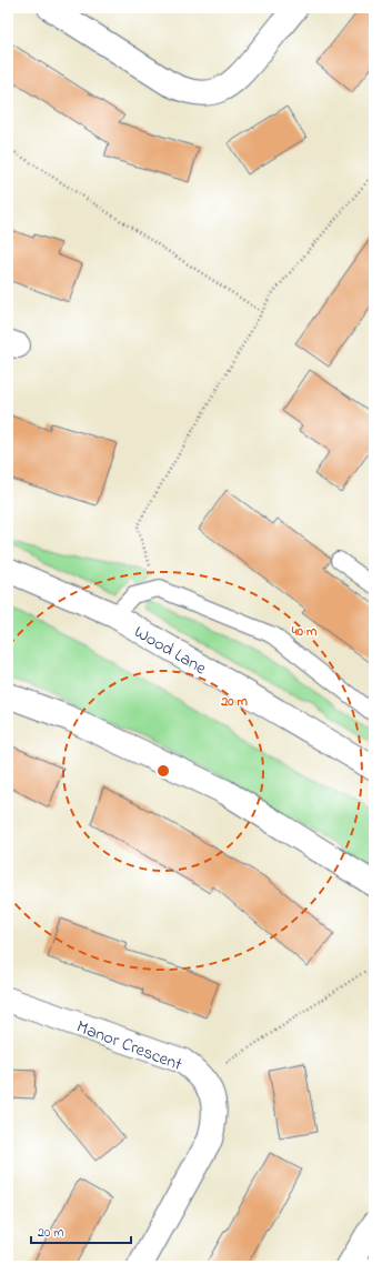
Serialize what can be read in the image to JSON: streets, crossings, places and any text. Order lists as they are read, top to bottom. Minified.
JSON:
{"streets":{"street":["Wood Lane","Manor Crescent"]},"scale_bar":"20 m","rings":["40 m","20 m"]}
